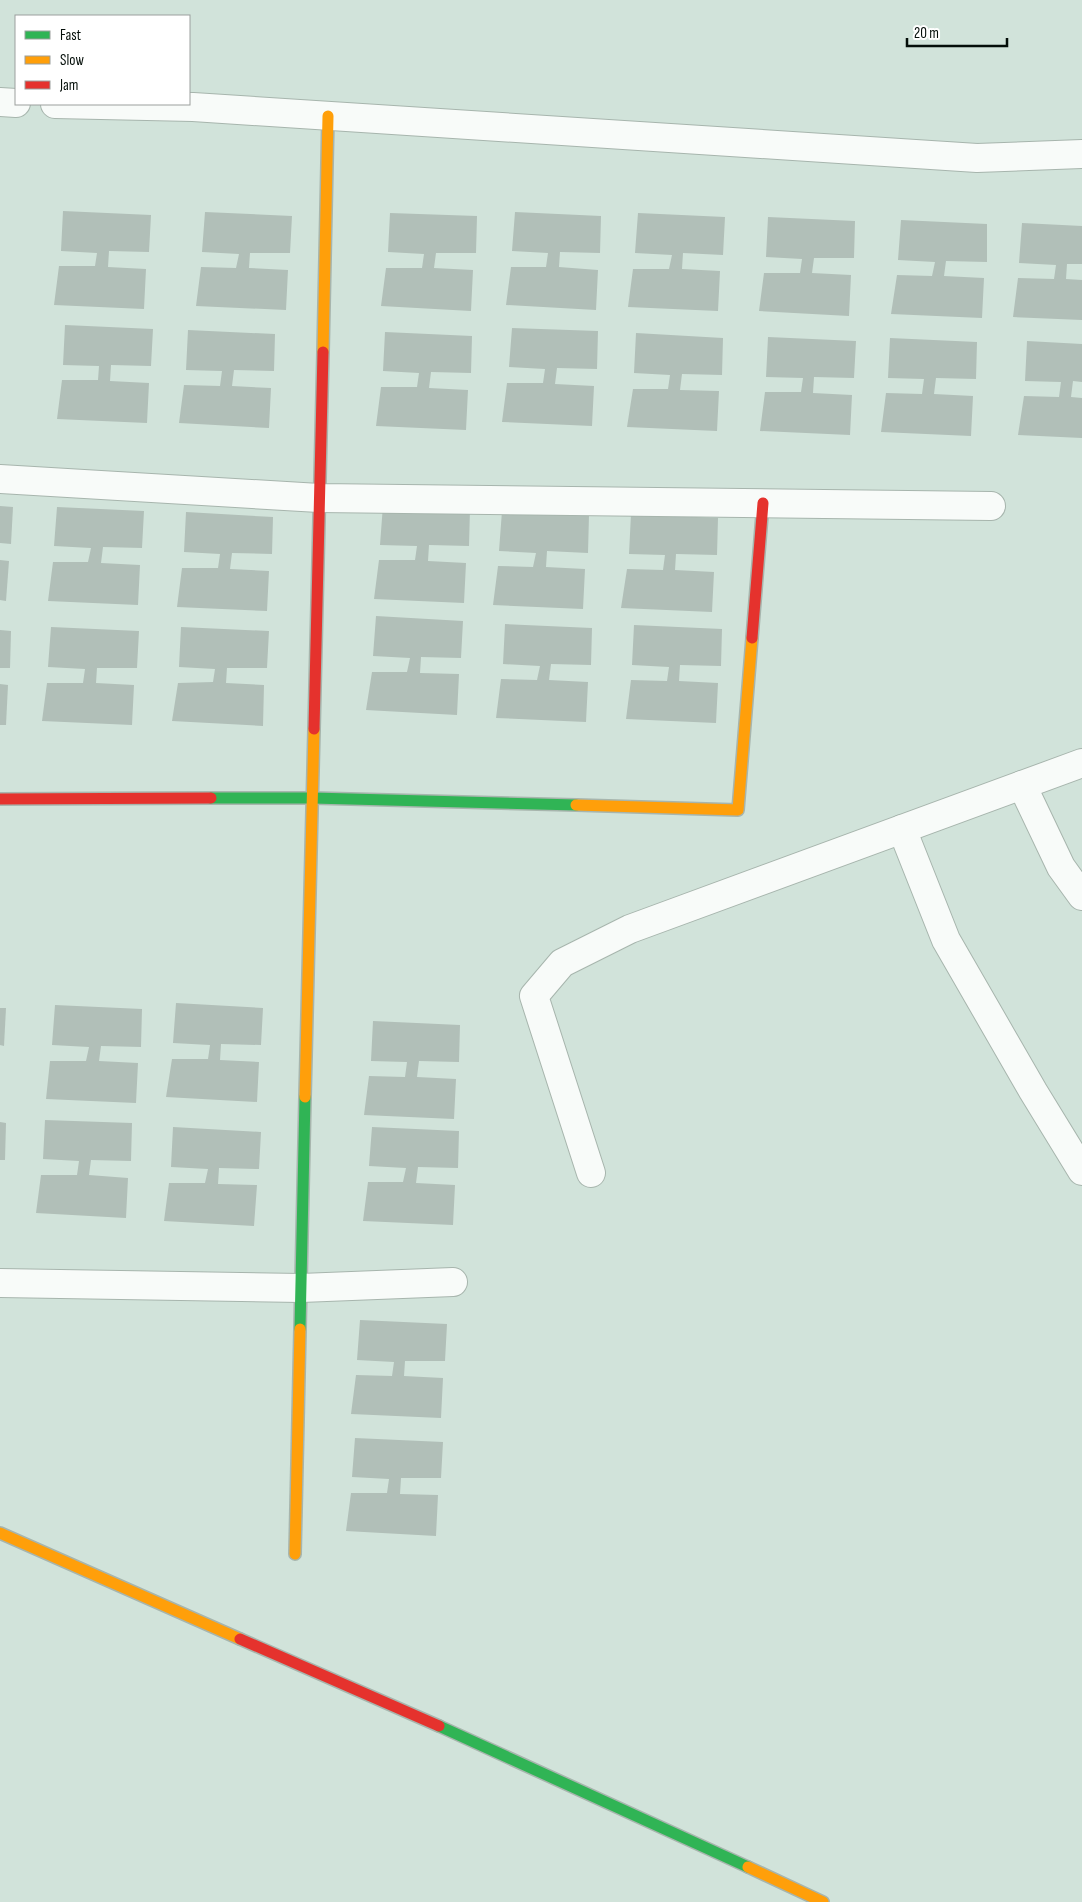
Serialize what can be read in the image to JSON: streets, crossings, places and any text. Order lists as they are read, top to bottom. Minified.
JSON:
{"legend":["Fast","Slow","Jam"],"scale_bar":"20 m"}
